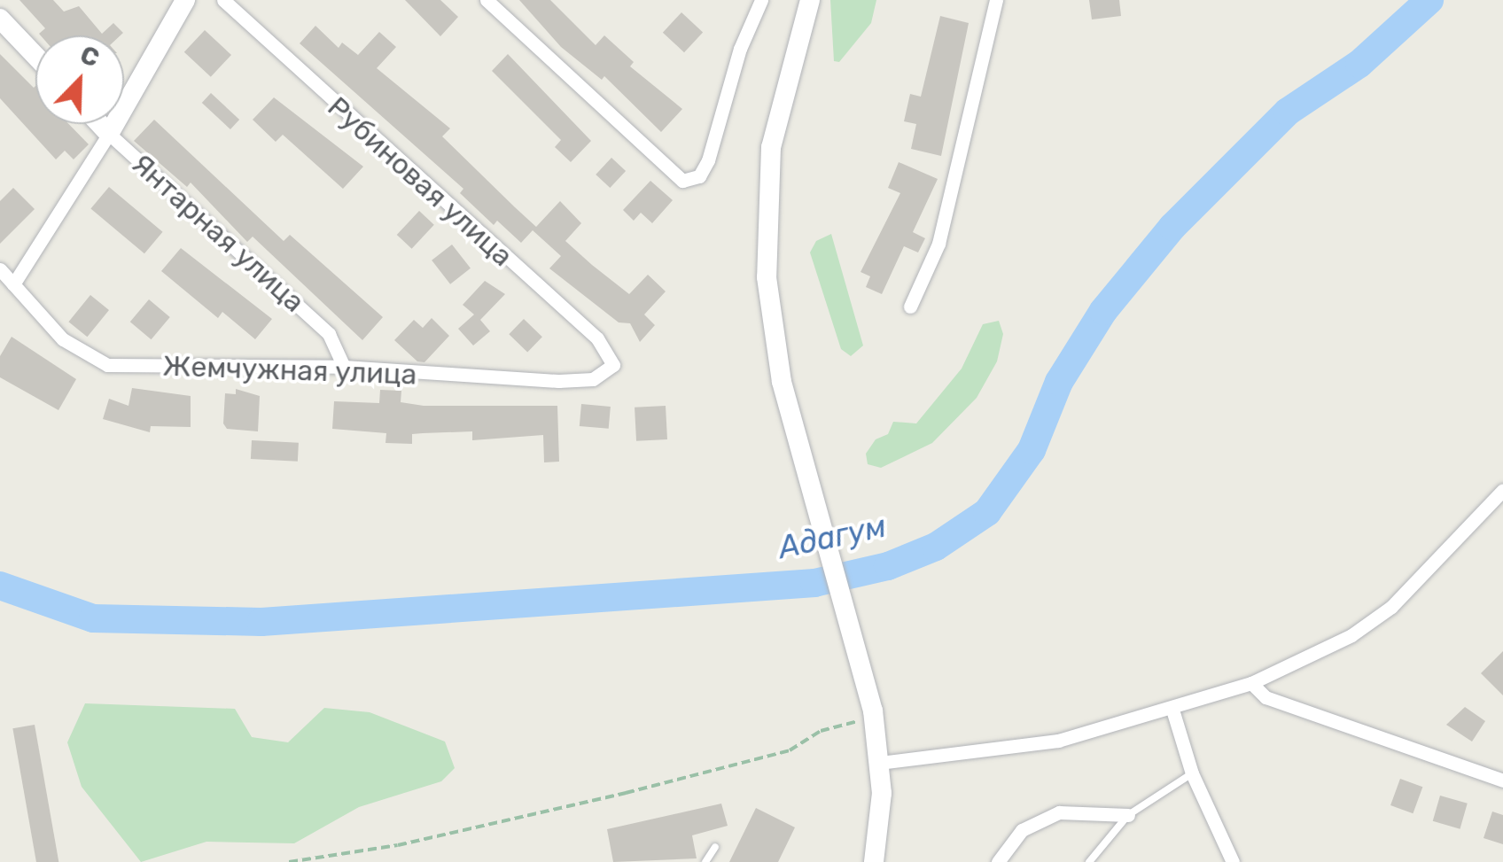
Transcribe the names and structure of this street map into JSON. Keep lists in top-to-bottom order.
{
  "streets": {
    "main road": ["Янтарная улица"],
    "street": ["Рубиновая улица", "Жемчужная улица"]
  },
  "crossings": [
    ["Рубиновая улица", "Жемчужная улица"],
    ["Янтарная улица", "Жемчужная улица"]
  ],
  "water": ["Адагум"],
  "north": "top right"
}
